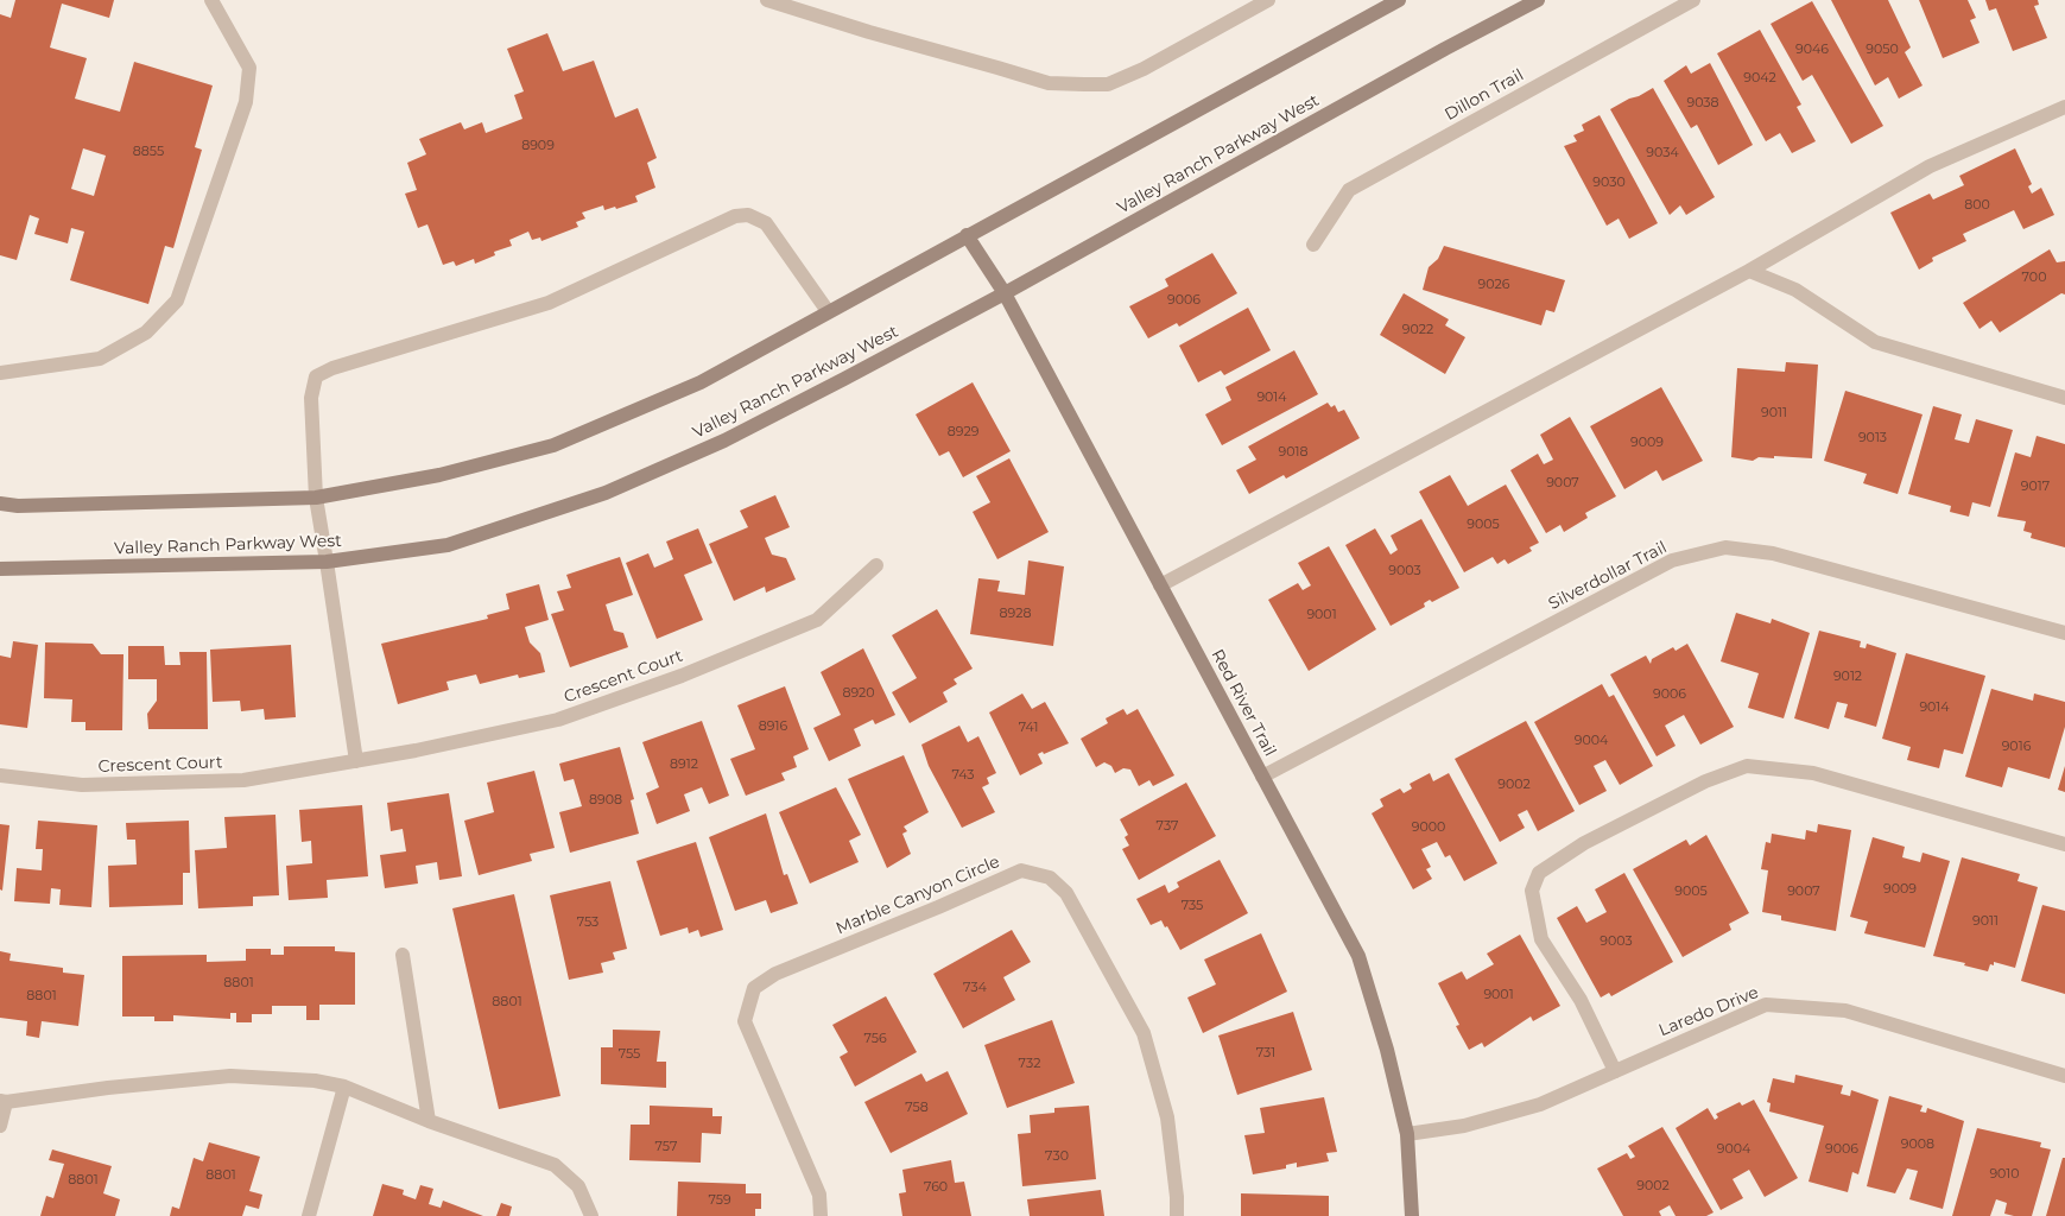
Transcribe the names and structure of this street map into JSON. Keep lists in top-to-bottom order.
{
  "streets": {
    "main road": ["Valley Ranch Parkway West", "Red River Trail"],
    "street": [
      "Dillon Trail",
      "Silverdollar Trail",
      "Crescent Court",
      "Marble Canyon Circle",
      "Laredo Drive"
    ]
  },
  "crossings": [
    ["Valley Ranch Parkway West", "Red River Trail"],
    ["Silverdollar Trail", "Red River Trail"],
    ["Red River Trail", "Laredo Drive"]
  ],
  "house_numbers": [
    "9046",
    "9050",
    "9042",
    "9038",
    "8909",
    "8855",
    "9034",
    "9030",
    "800",
    "700",
    "9026",
    "9006",
    "9022",
    "9014",
    "9011",
    "8929",
    "9013",
    "9009",
    "9018",
    "9007",
    "9017",
    "9005",
    "9003",
    "8928",
    "9001",
    "9012",
    "8920",
    "9006",
    "9014",
    "8916",
    "741",
    "9004",
    "9016",
    "8912",
    "743",
    "9002",
    "8908",
    "737",
    "9000",
    "9009",
    "9005",
    "9007",
    "735",
    "9011",
    "753",
    "9003",
    "8801",
    "734",
    "9001",
    "8801",
    "8801",
    "756",
    "731",
    "755",
    "732",
    "758",
    "9008",
    "757",
    "9004",
    "9006",
    "730",
    "9010",
    "8801",
    "8801",
    "9002",
    "760",
    "759"
  ]
}
